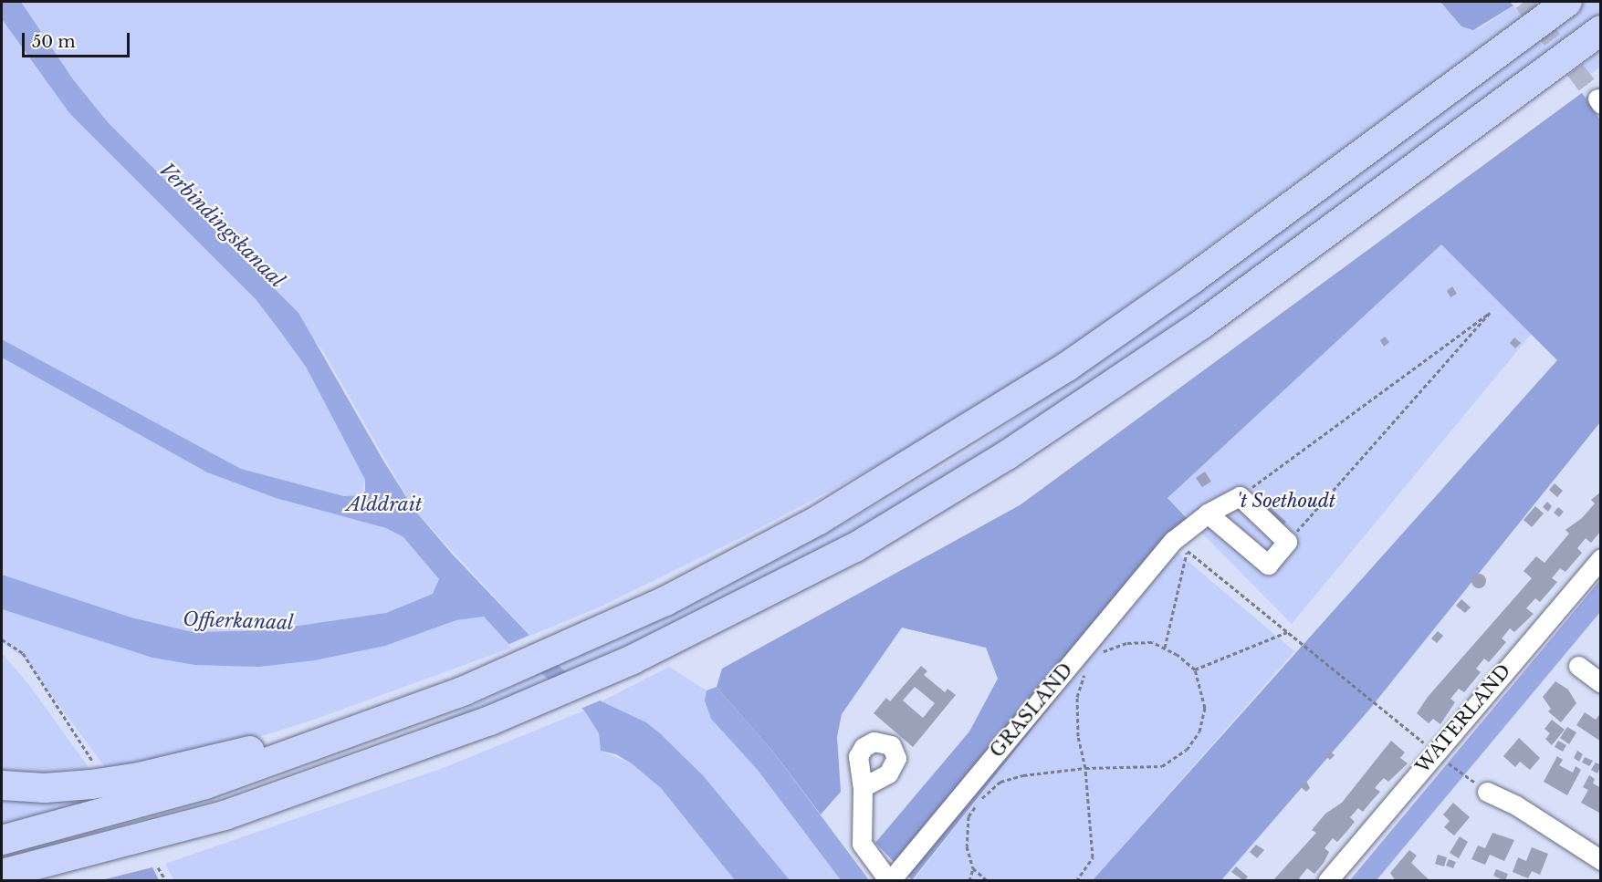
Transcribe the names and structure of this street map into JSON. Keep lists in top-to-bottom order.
{
  "streets": {
    "street": ["GRASLAND", "WATERLAND"]
  },
  "water": ["Verbindingskanaal", "Alddrait", "Offierkanaal"],
  "parks": ["'t Soethoudt"],
  "scale_bar": "50 m"
}
